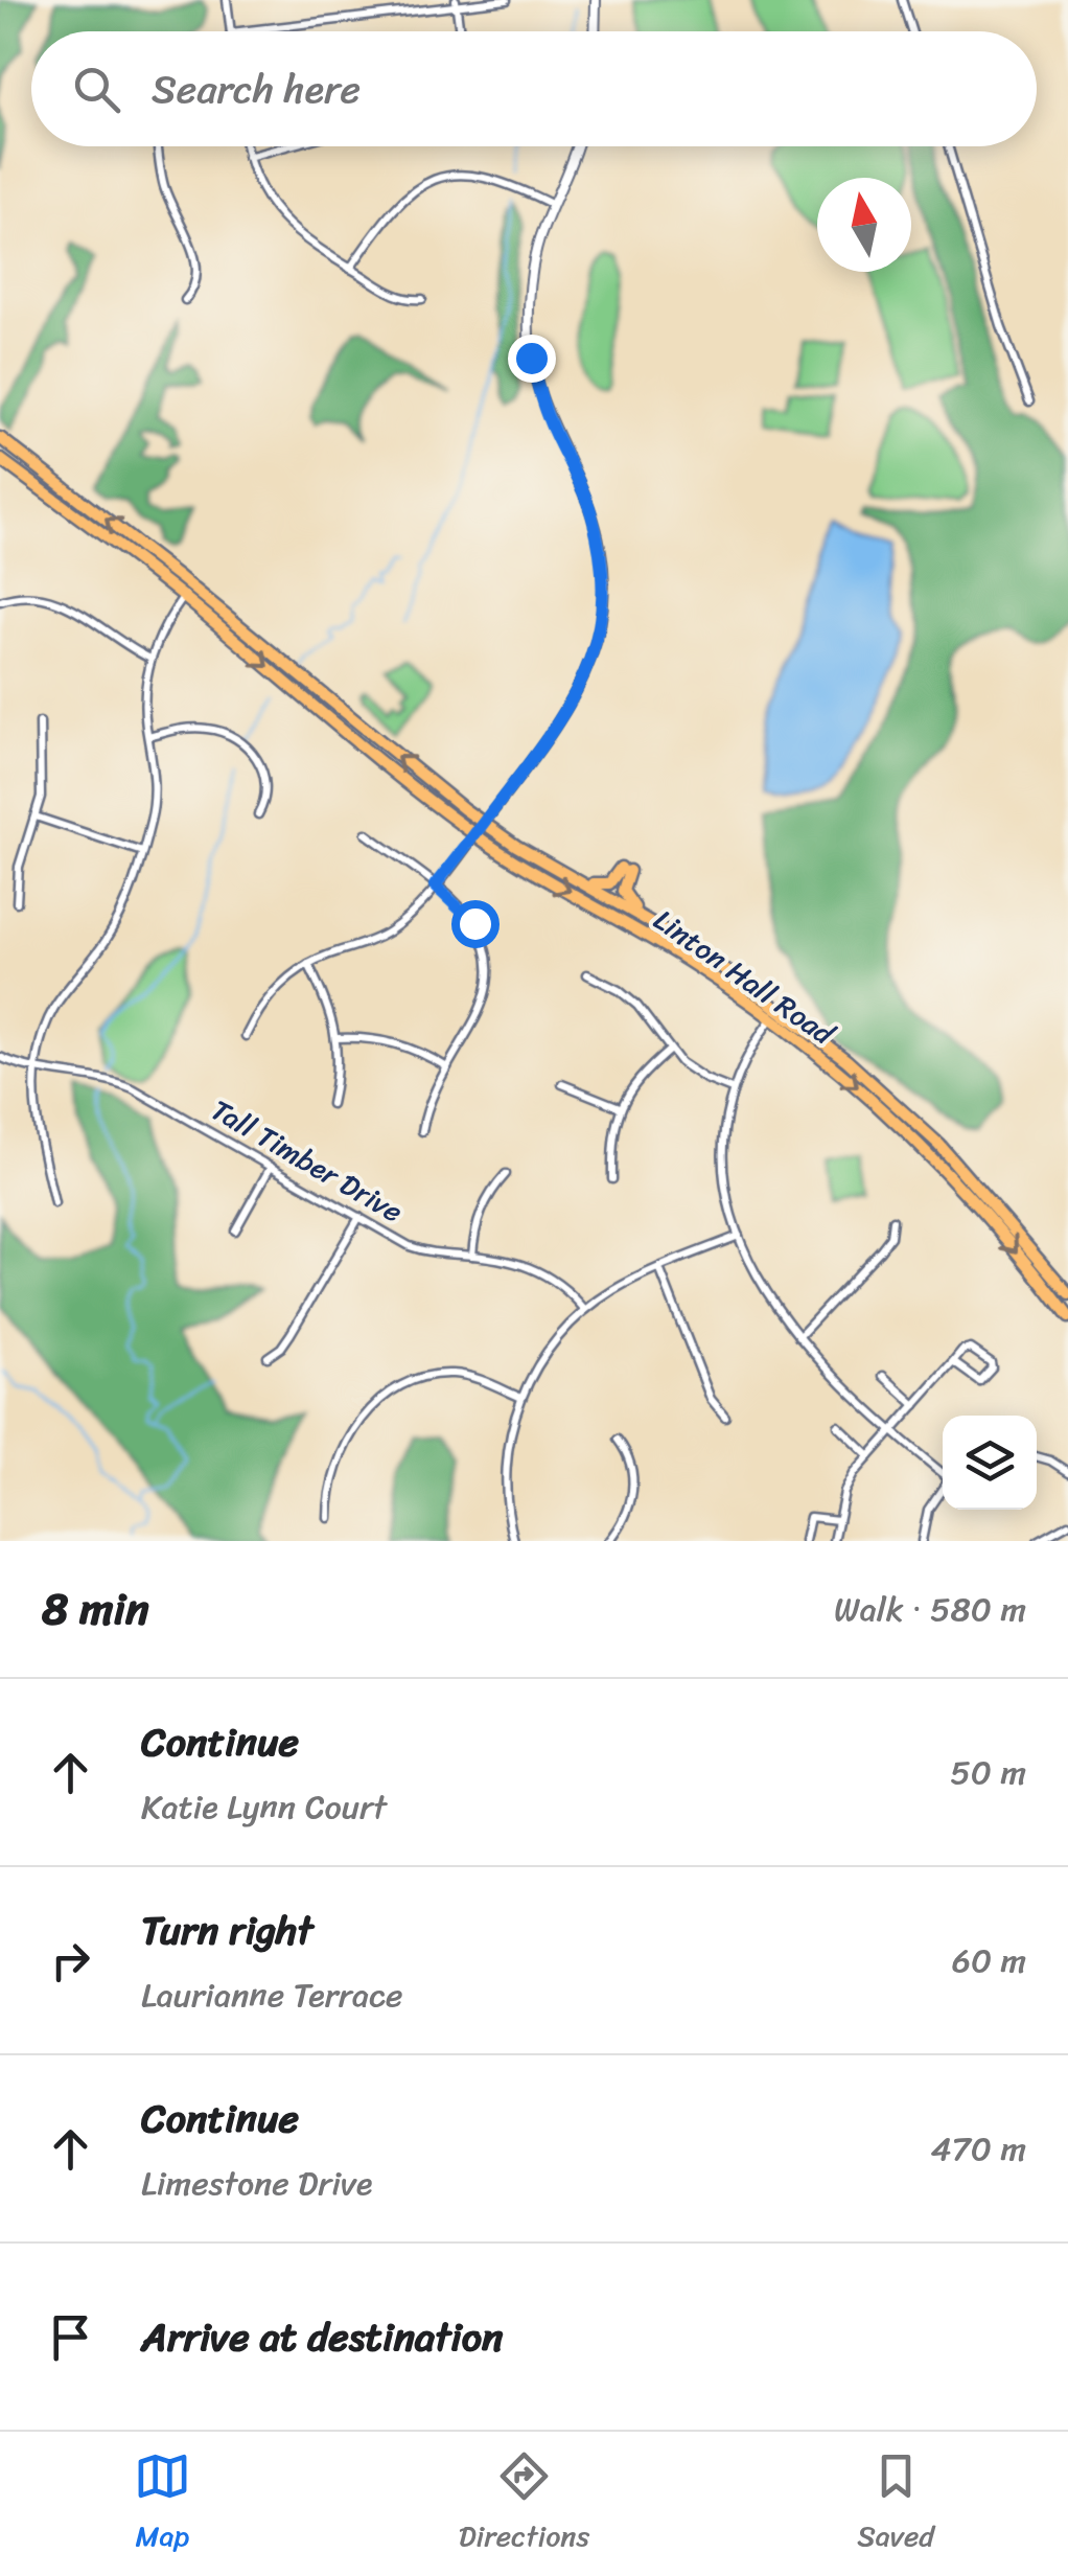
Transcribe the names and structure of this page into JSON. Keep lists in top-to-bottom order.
{
  "streets": {
    "main road": ["Linton Hall Road"],
    "street": ["Tall Timber Drive"]
  },
  "north": "top",
  "page": {
    "search": "Search here",
    "heading": ["8 min", "Walk · 580 m"],
    "list": [
      ["Continue", "Katie Lynn Court", "50 m"],
      ["Turn right", "Laurianne Terrace", "60 m"],
      ["Continue", "Limestone Drive", "470 m"],
      "Arrive at destination"
    ],
    "nav": ["Map", "Directions", "Saved"]
  }
}
